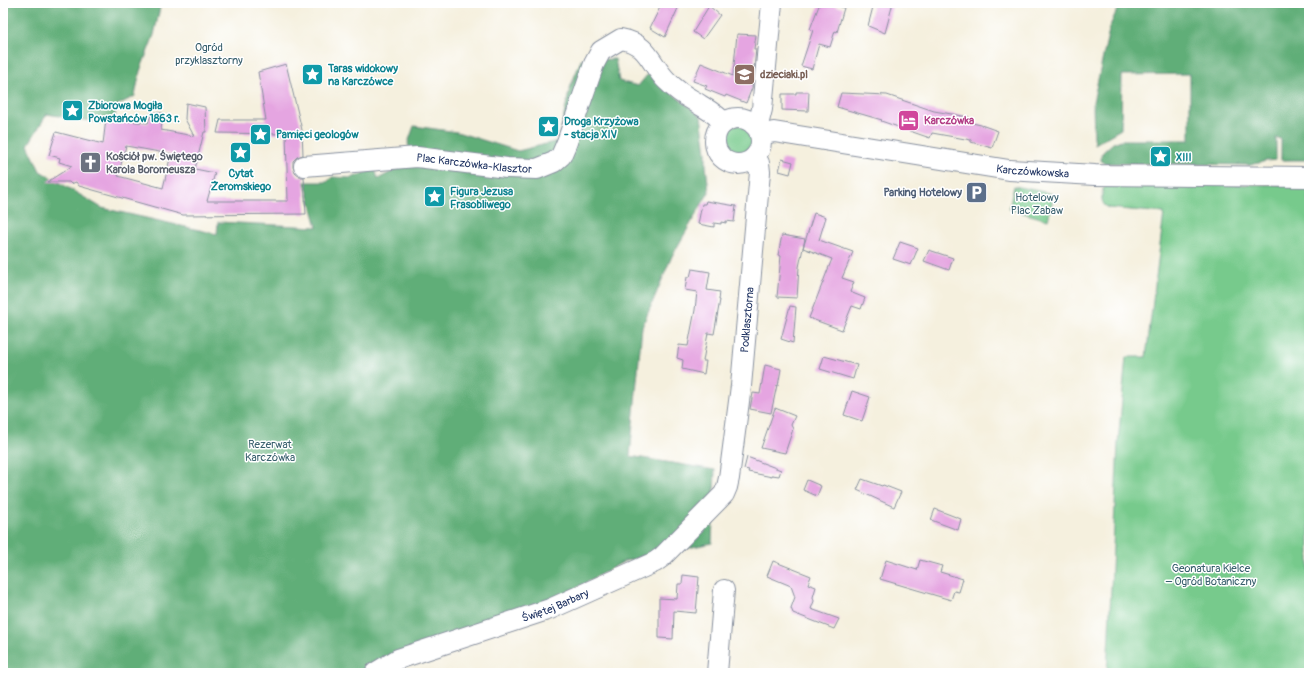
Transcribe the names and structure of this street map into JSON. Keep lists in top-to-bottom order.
{
  "streets": {
    "street": [
      "Plac Karczówka-Klasztor",
      "Karczówkowska",
      "Podklasztorna",
      "Świętej Barbary"
    ]
  },
  "crossings": [
    ["Plac Karczówka-Klasztor", "Karczówkowska"],
    ["Plac Karczówka-Klasztor", "Podklasztorna"],
    ["Karczówkowska", "Podklasztorna"],
    ["Podklasztorna", "Świętej Barbary"]
  ],
  "parks": [
    "Ogród przyklasztorny",
    "Hotelowy Plac Zabaw",
    "Rezerwat Karczówka",
    "Geonatura Kielce – Ogród Botaniczny"
  ],
  "places": {
    "place": [
      "Taras widokowy na Karczówce",
      "Zbiorowa Mogiła Powstańców 1863 r.",
      "Droga Krzyżowa - stacja XIV",
      "Pamięci geologów",
      "Cytat Żeromskiego",
      "XIII",
      "Figura Jezusa Frasobliwego"
    ],
    "school or university": ["dzieciaki.pl"],
    "hotel": ["Karczówka"],
    "church": ["Kościół pw. Świętego Karola Boromeusza"],
    "parking": ["Parking Hotelowy"]
  }
}
